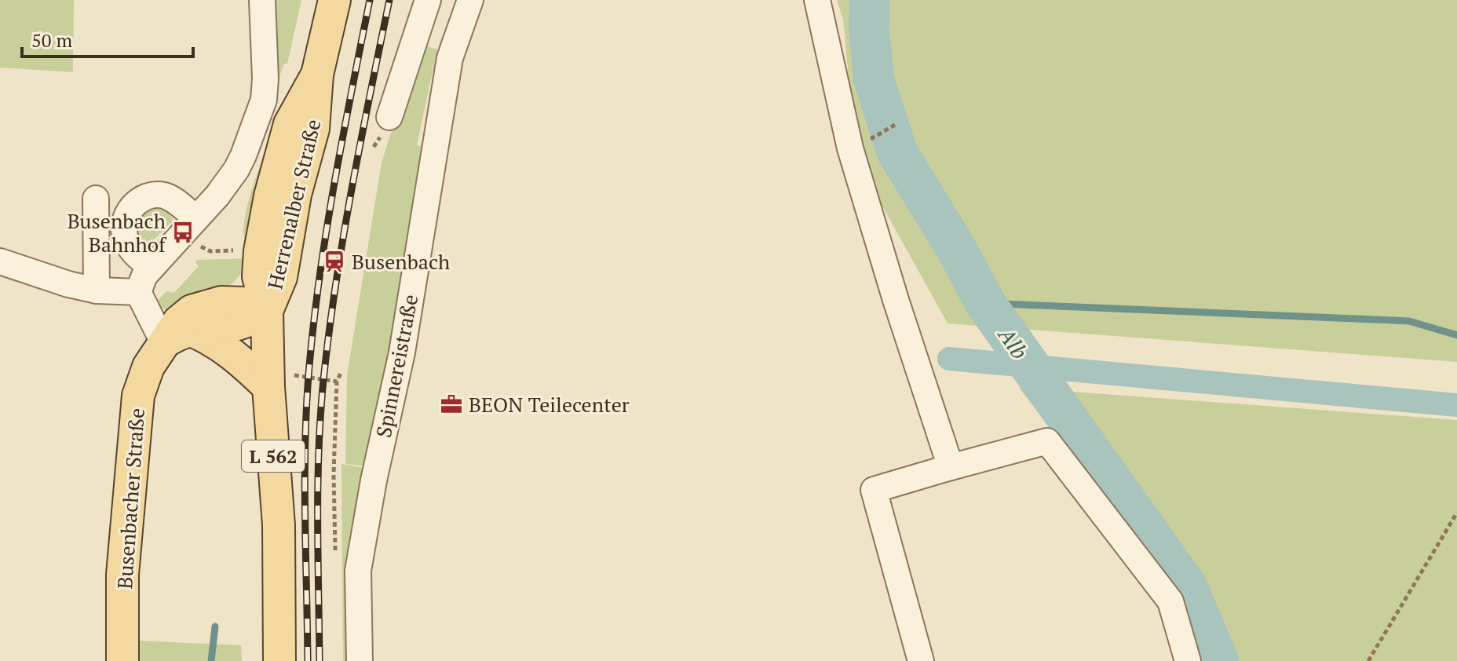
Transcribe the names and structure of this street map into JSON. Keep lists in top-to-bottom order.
{
  "streets": {
    "main road": ["Herrenalber Straße", "L 562", "Busenbacher Straße"],
    "street": ["Spinnereistraße"]
  },
  "crossings": [
    ["Herrenalber Straße", "L 562"]
  ],
  "water": ["Alb"],
  "places": {
    "bus stop": ["Busenbach Bahnhof"],
    "station": ["Busenbach"],
    "office": ["BEON Teilecenter"]
  },
  "scale_bar": "50 m"
}
